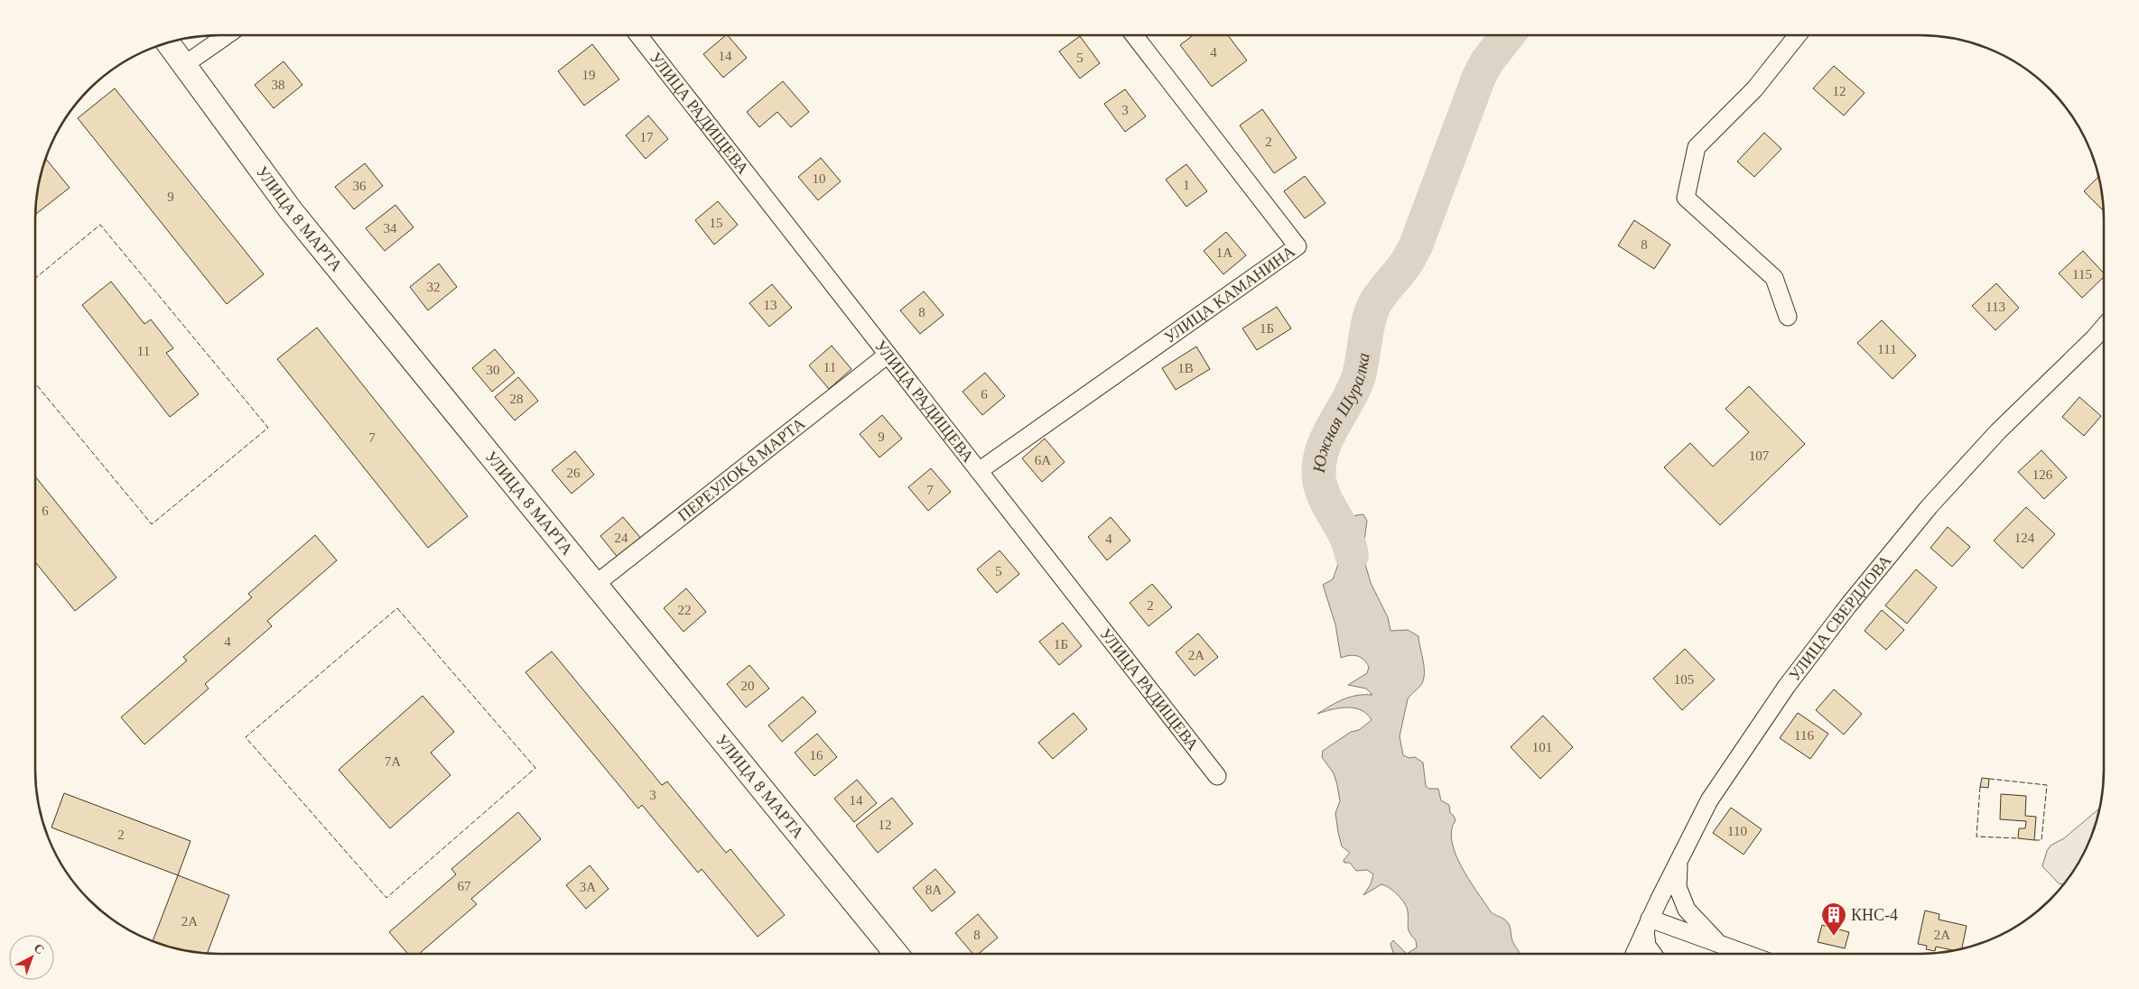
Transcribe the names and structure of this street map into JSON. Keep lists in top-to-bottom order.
{
  "streets": {
    "street": [
      "УЛИЦА РАДИЩЕВА",
      "УЛИЦА 8 МАРТА",
      "УЛИЦА КАМАНИНА",
      "ПЕРЕУЛОК 8 МАРТА",
      "УЛИЦА СВЕРДЛОВА"
    ]
  },
  "crossings": [
    ["УЛИЦА РАДИЩЕВА", "УЛИЦА КАМАНИНА"],
    ["УЛИЦА РАДИЩЕВА", "ПЕРЕУЛОК 8 МАРТА"],
    ["УЛИЦА 8 МАРТА", "ПЕРЕУЛОК 8 МАРТА"]
  ],
  "water": ["Южная Шуралка"],
  "places": {
    "building": ["КНС-4"]
  },
  "house_numbers": [
    "4",
    "14",
    "5",
    "19",
    "38",
    "12",
    "3",
    "17",
    "2",
    "10",
    "1",
    "36",
    "9",
    "15",
    "34",
    "8",
    "1А",
    "115",
    "32",
    "13",
    "113",
    "8",
    "1Б",
    "111",
    "11",
    "11",
    "1В",
    "30",
    "6",
    "28",
    "9",
    "7",
    "107",
    "6А",
    "26",
    "126",
    "7",
    "6",
    "24",
    "124",
    "4",
    "5",
    "2",
    "22",
    "4",
    "1Б",
    "2А",
    "105",
    "20",
    "116",
    "101",
    "16",
    "7А",
    "3",
    "14",
    "12",
    "110",
    "2",
    "67",
    "3А",
    "8А",
    "2А",
    "8",
    "2А"
  ],
  "north": "top right"
}
